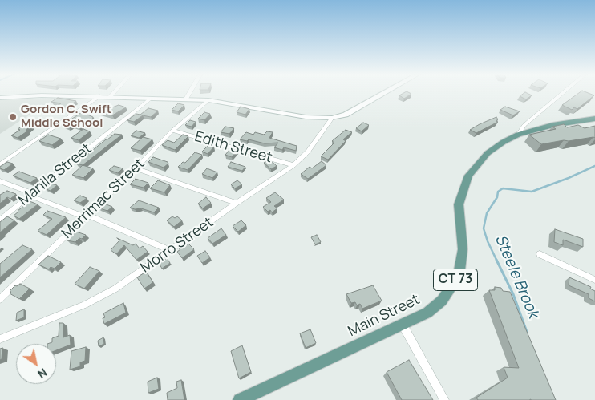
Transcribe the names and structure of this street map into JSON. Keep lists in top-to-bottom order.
{
  "streets": {
    "main road": ["CT 73", "Main Street"],
    "street": [
      "Edith Street",
      "Manila Street",
      "Merrimac Street",
      "Morro Street"
    ]
  },
  "crossings": [
    ["Edith Street", "Merrimac Street"],
    ["Edith Street", "Morro Street"]
  ],
  "water": ["Steele Brook"],
  "places": ["Gordon C. Swift Middle School"],
  "north": "bottom right"
}
